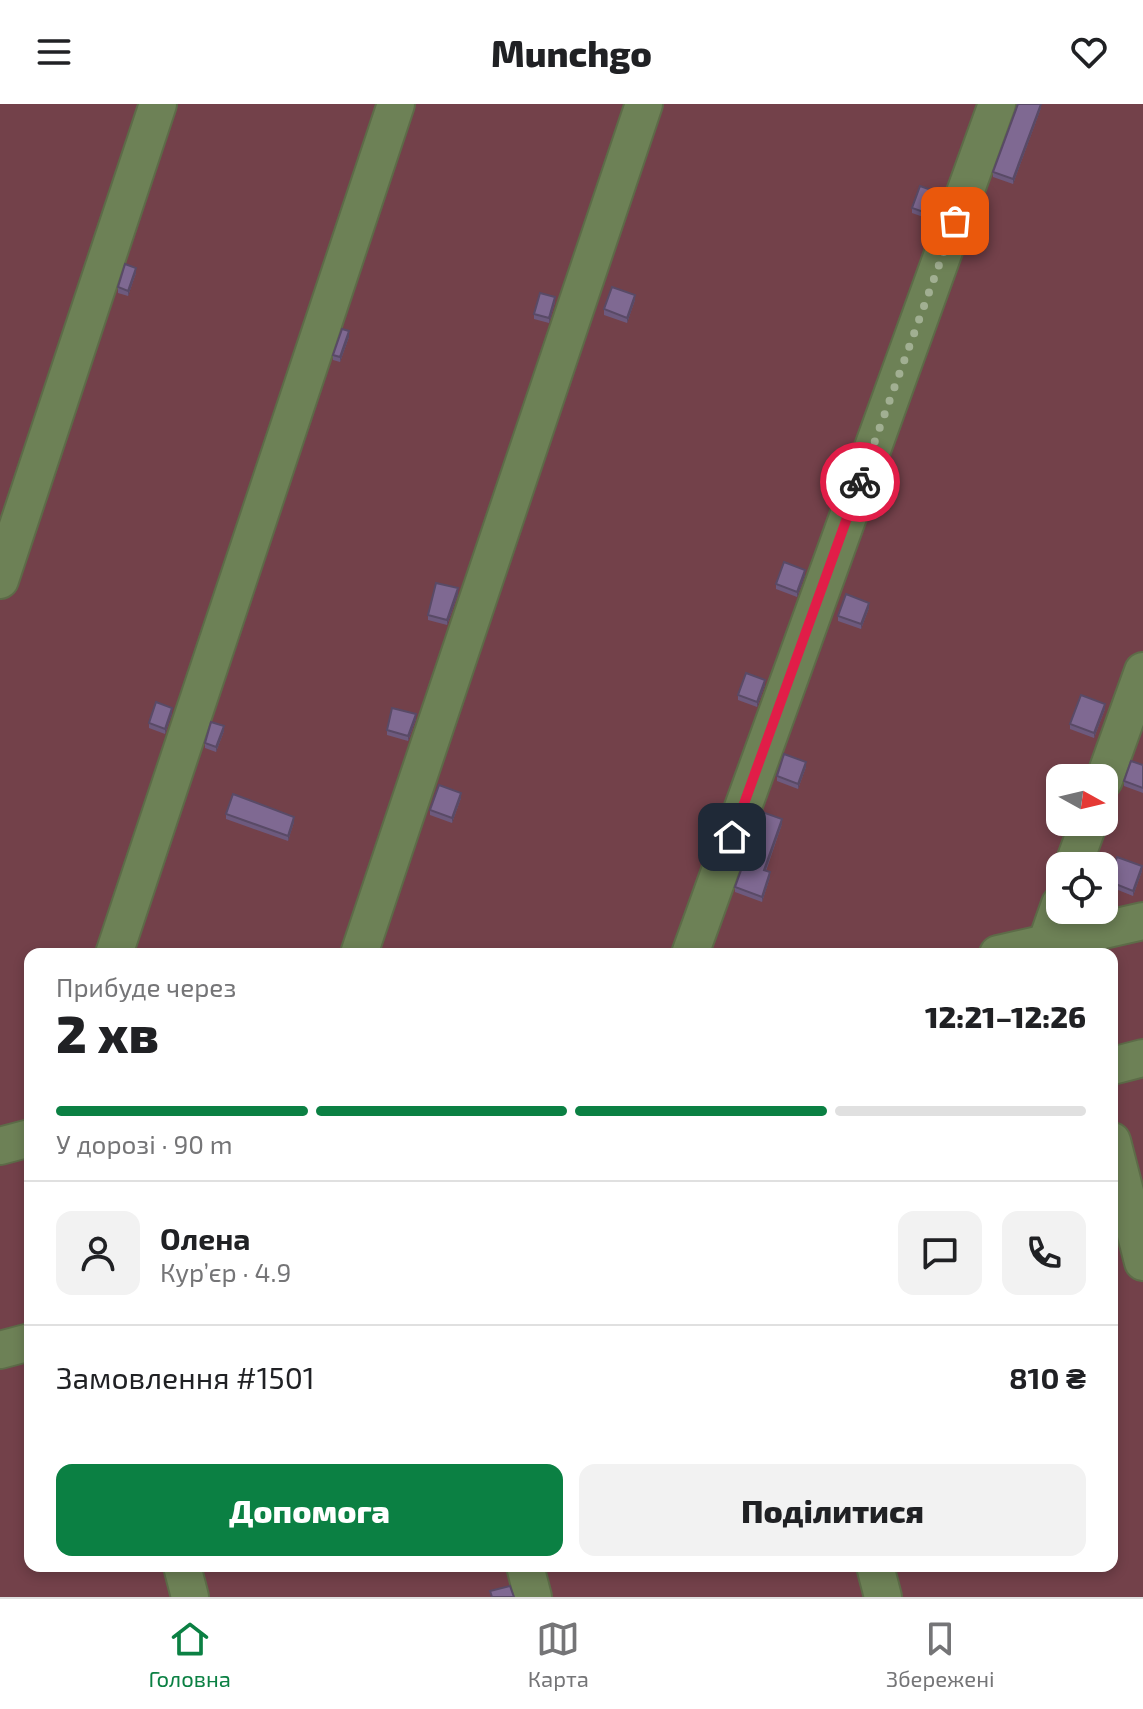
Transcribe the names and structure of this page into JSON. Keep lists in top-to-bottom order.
{
  "north": "right",
  "page": {
    "header": "Munchgo",
    "heading": ["2 хв", "Прибуде через", "12:21–12:26"],
    "panel": [
      "Олена",
      "Кур’єр · 4.9",
      "Замовлення #1501",
      "810 ₴"
    ],
    "bar": "У дорозі · 90 m",
    "buttons": ["Допомога", "Поділитися"],
    "tabs": ["Головна", "Карта", "Збережені"]
  }
}
